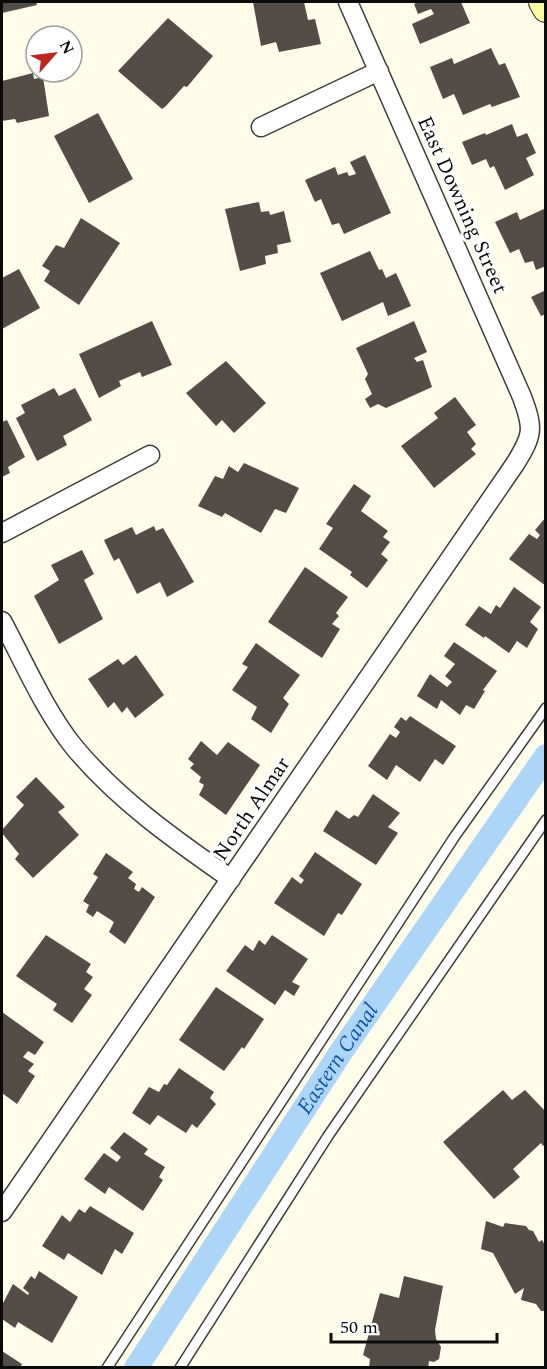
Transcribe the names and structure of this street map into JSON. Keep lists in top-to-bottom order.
{
  "streets": {
    "street": ["East Downing Street", "North Almar"]
  },
  "crossings": [
    ["East Downing Street", "North Almar"]
  ],
  "water": ["Eastern Canal"],
  "scale_bar": "50 m",
  "north": "top right"
}
